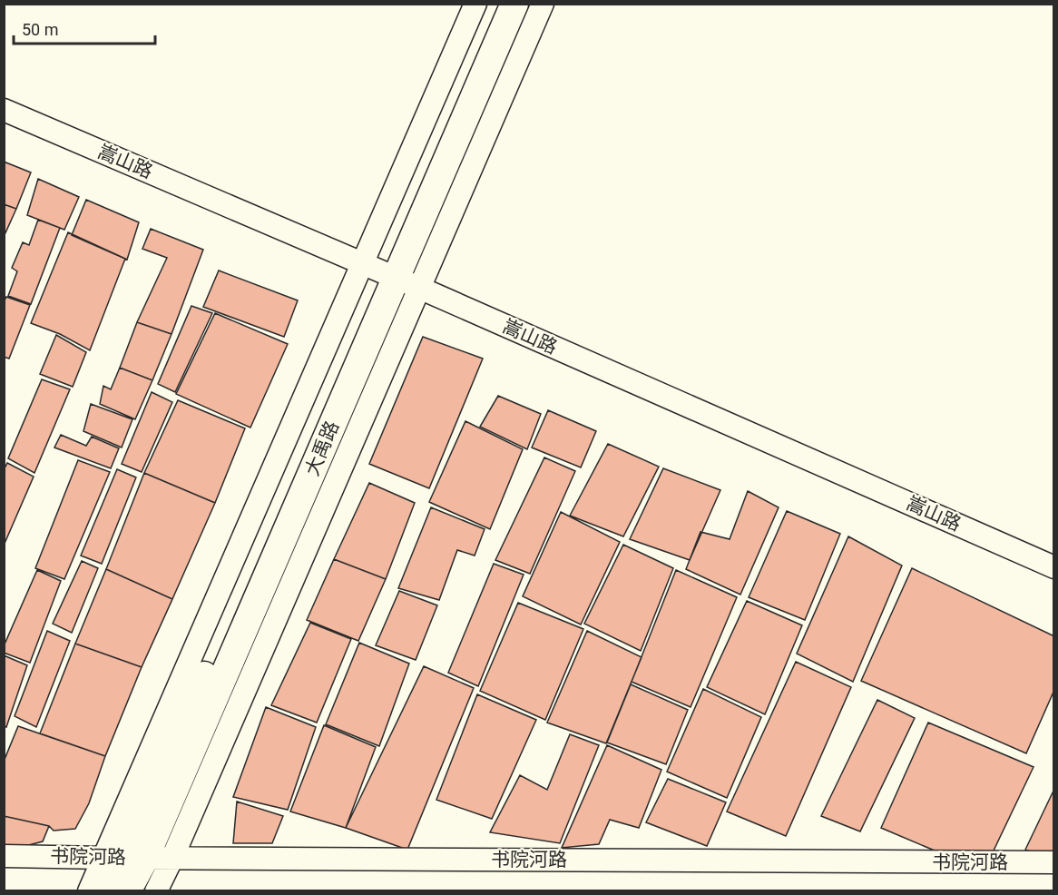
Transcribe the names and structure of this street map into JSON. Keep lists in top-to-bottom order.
{
  "streets": {
    "main road": ["大禹路"],
    "street": ["嵩山路", "书院河路"]
  },
  "crossings": [
    ["嵩山路", "大禹路"],
    ["大禹路", "书院河路"]
  ],
  "scale_bar": "50 m"
}
